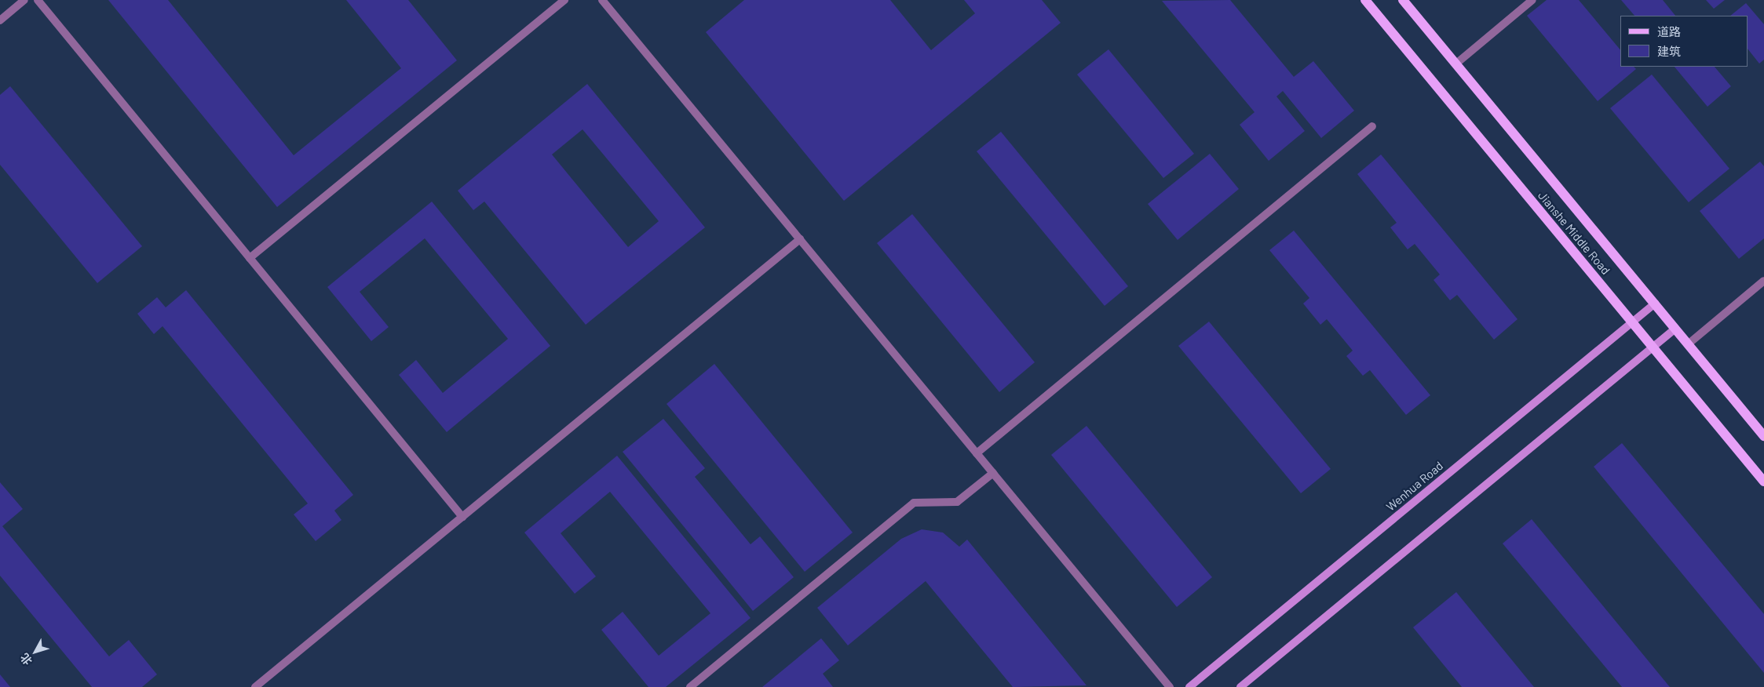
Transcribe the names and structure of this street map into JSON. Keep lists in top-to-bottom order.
{
  "streets": {
    "main road": ["Jianshe Middle Road", "Wenhua Road"]
  },
  "crossings": [
    ["Jianshe Middle Road", "Wenhua Road"]
  ],
  "legend": ["道路", "建筑"],
  "north": "bottom left"
}
